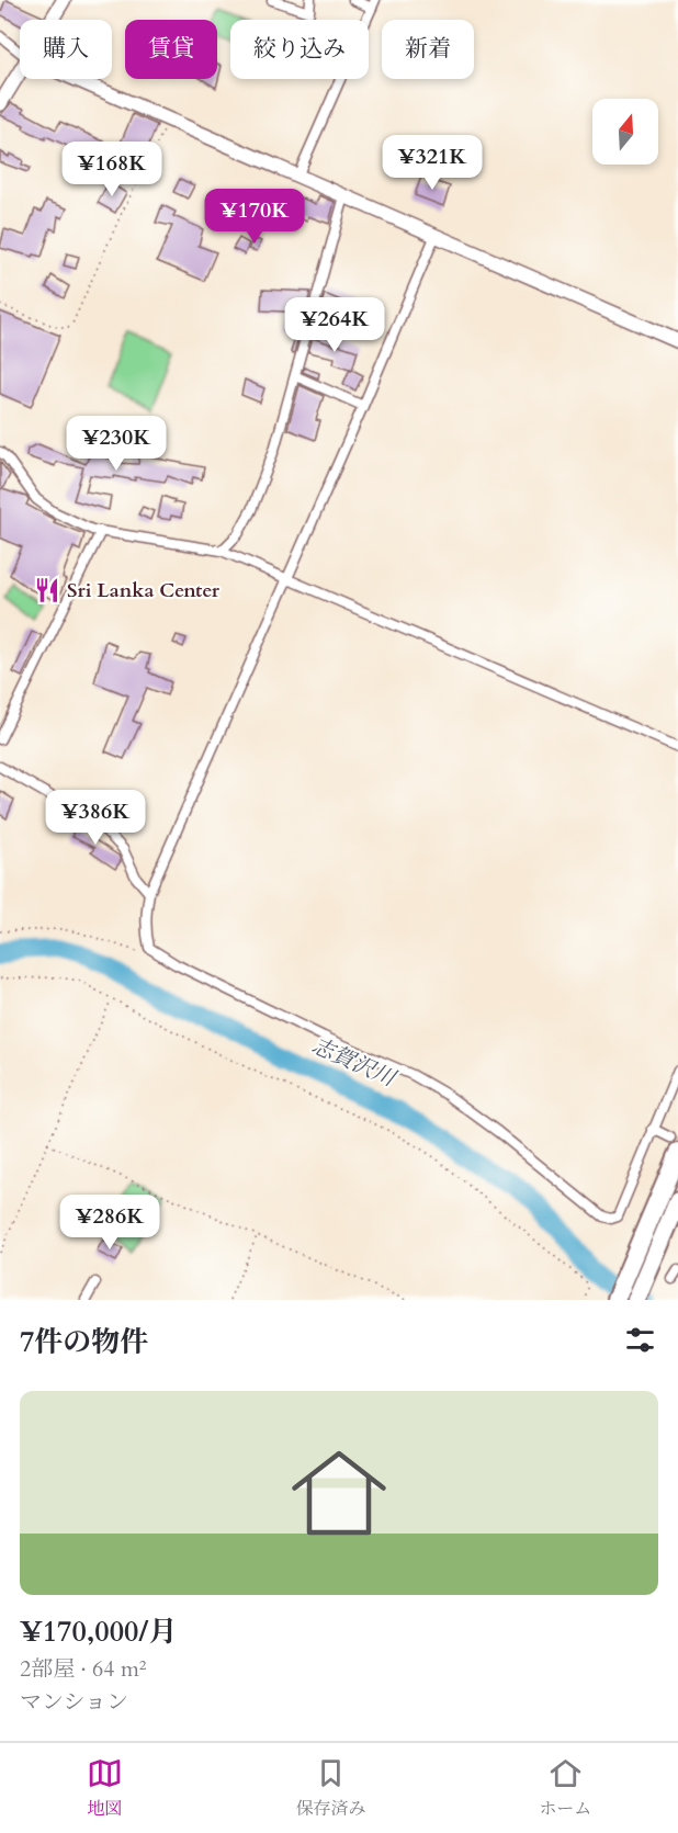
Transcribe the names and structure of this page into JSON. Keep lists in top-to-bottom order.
{
  "water": ["志賀沢川"],
  "places": {
    "restaurant": ["Sri Lanka Center"]
  },
  "north": "top",
  "page": {
    "chip": [
      "購入",
      "賃貸",
      "絞り込み",
      "新着"
    ],
    "price": [
      "¥321K",
      "¥168K",
      "¥170K",
      "¥264K",
      "¥230K",
      "¥386K",
      "¥286K"
    ],
    "heading": "7件の物件",
    "list": [
      {
        "name": "¥170,000/月",
        "note": "2部屋 · 64 m² · マンション"
      }
    ],
    "tabs": ["地図", "保存済み", "ホーム"]
  }
}
